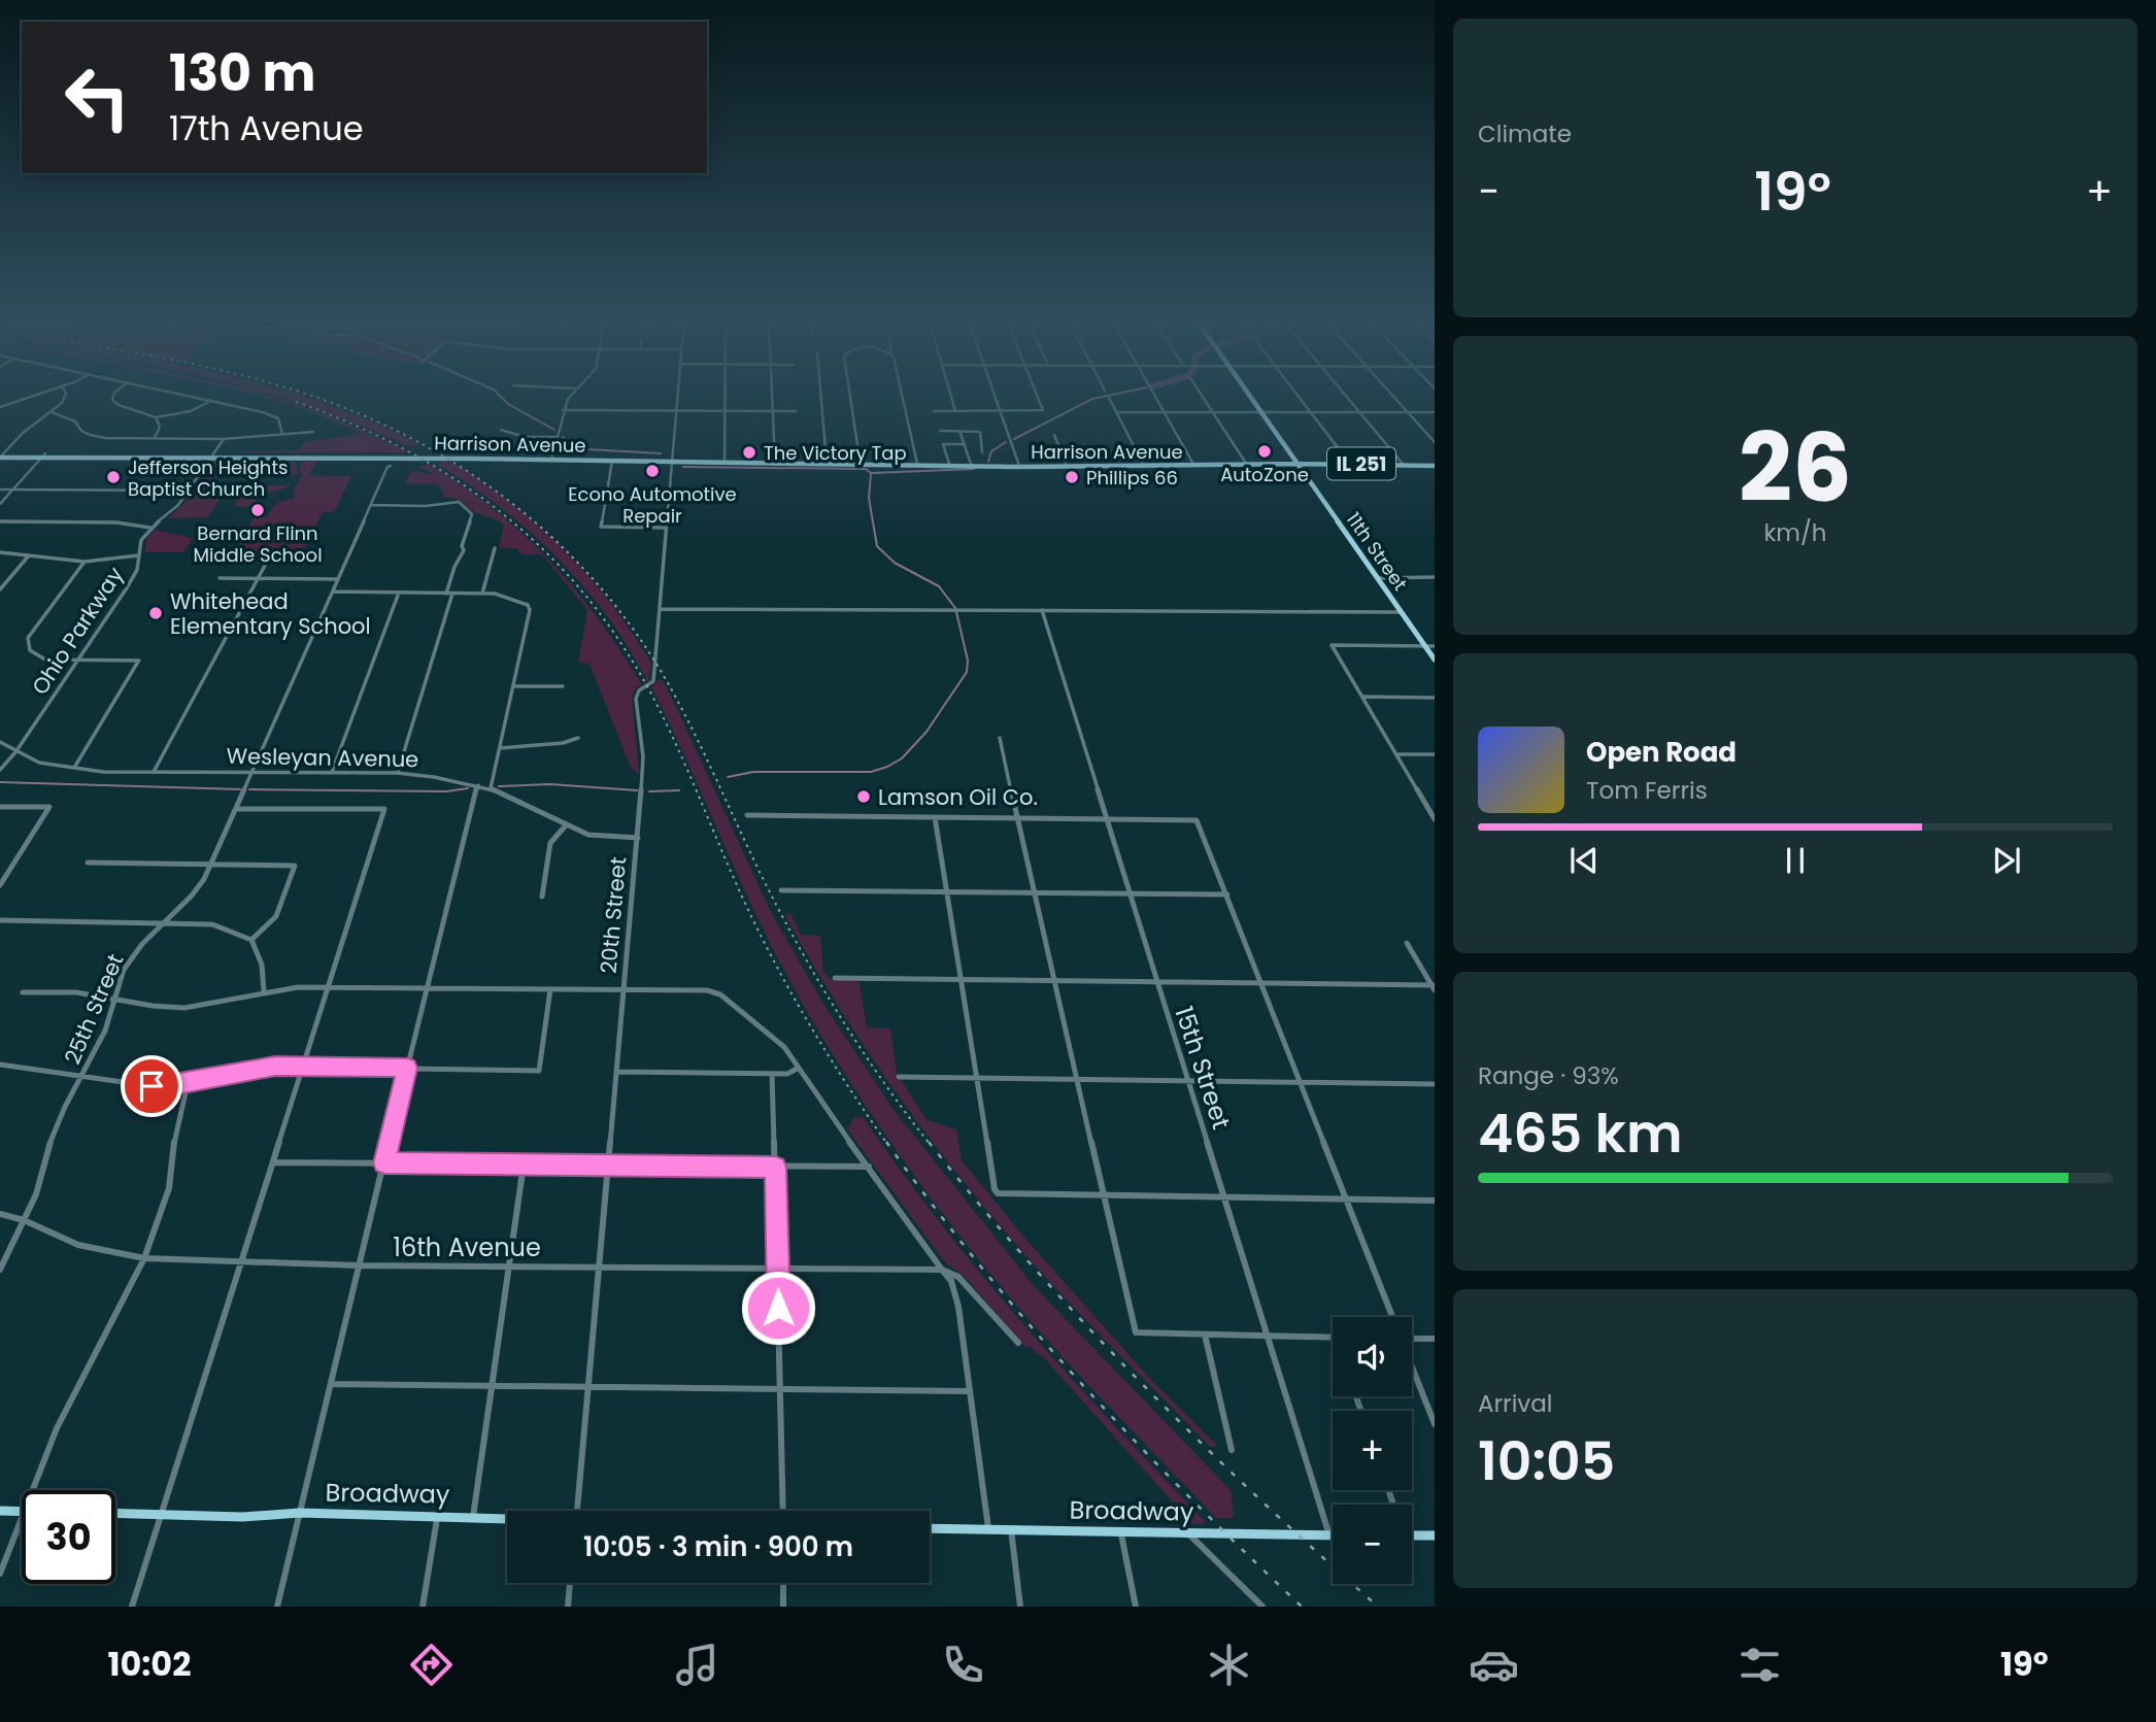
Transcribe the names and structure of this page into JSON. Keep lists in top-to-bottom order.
{
  "streets": {
    "main road": [
      "Harrison Avenue",
      "IL 251",
      "11th Street",
      "Broadway"
    ],
    "street": [
      "Ohio Parkway",
      "Wesleyan Avenue",
      "20th Street",
      "25th Street",
      "15th Street",
      "16th Avenue"
    ]
  },
  "crossings": [
    ["Harrison Avenue", "11th Street"],
    ["Harrison Avenue", "Ohio Parkway"],
    ["Harrison Avenue", "20th Street"],
    ["Ohio Parkway", "Wesleyan Avenue"],
    ["Wesleyan Avenue", "20th Street"],
    ["Wesleyan Avenue", "25th Street"],
    ["20th Street", "16th Avenue"],
    ["25th Street", "16th Avenue"],
    ["15th Street", "Broadway"]
  ],
  "places": [
    "AutoZone",
    "The Victory Tap",
    "Econo Automotive Repair",
    "Jefferson Heights Baptist Church",
    "Phillips 66",
    "Bernard Flinn Middle School",
    "Whitehead Elementary School",
    "Lamson Oil Co."
  ],
  "page": {
    "tile": [
      "Climate",
      ["26", "km/h"],
      ["Range · 93%", "465 km"],
      ["Arrival", "10:05"]
    ],
    "turn": ["130 m", "17th Avenue"],
    "heat": ["−", "19°", "+"],
    "song": ["Open Road", "Tom Ferris"],
    "map_buttons": ["+", "−"],
    "limit": "30",
    "trip": "10:05 · 3 min · 900 m",
    "tabs": ["10:02", "19°"]
  }
}
